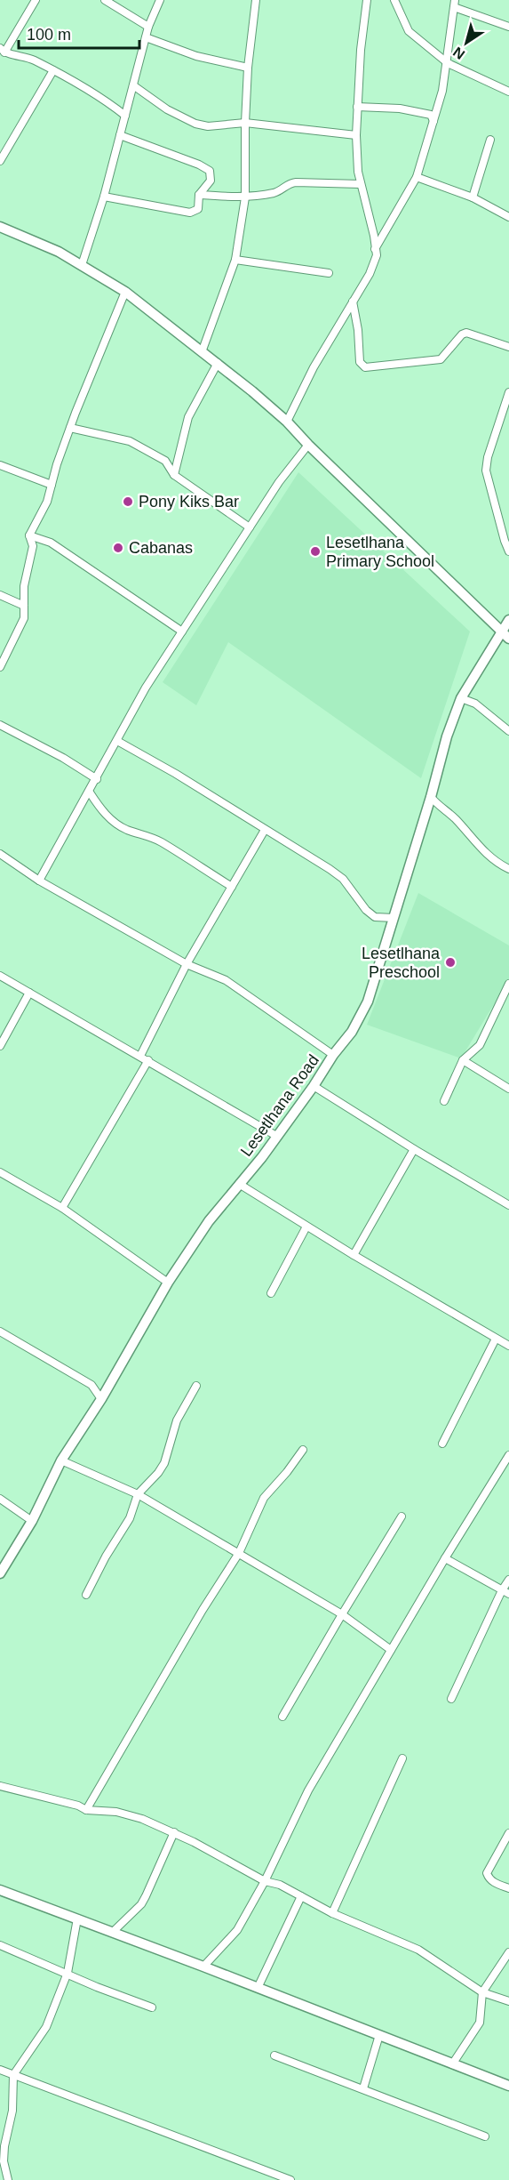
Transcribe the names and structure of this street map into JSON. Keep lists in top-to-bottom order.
{
  "streets": {
    "street": ["Lesetlhana Road"]
  },
  "places": [
    "Pony Kiks Bar",
    "Cabanas",
    "Lesetlhana Primary School",
    "Lesetlhana Preschool"
  ],
  "scale_bar": "100 m",
  "north": "bottom left"
}
